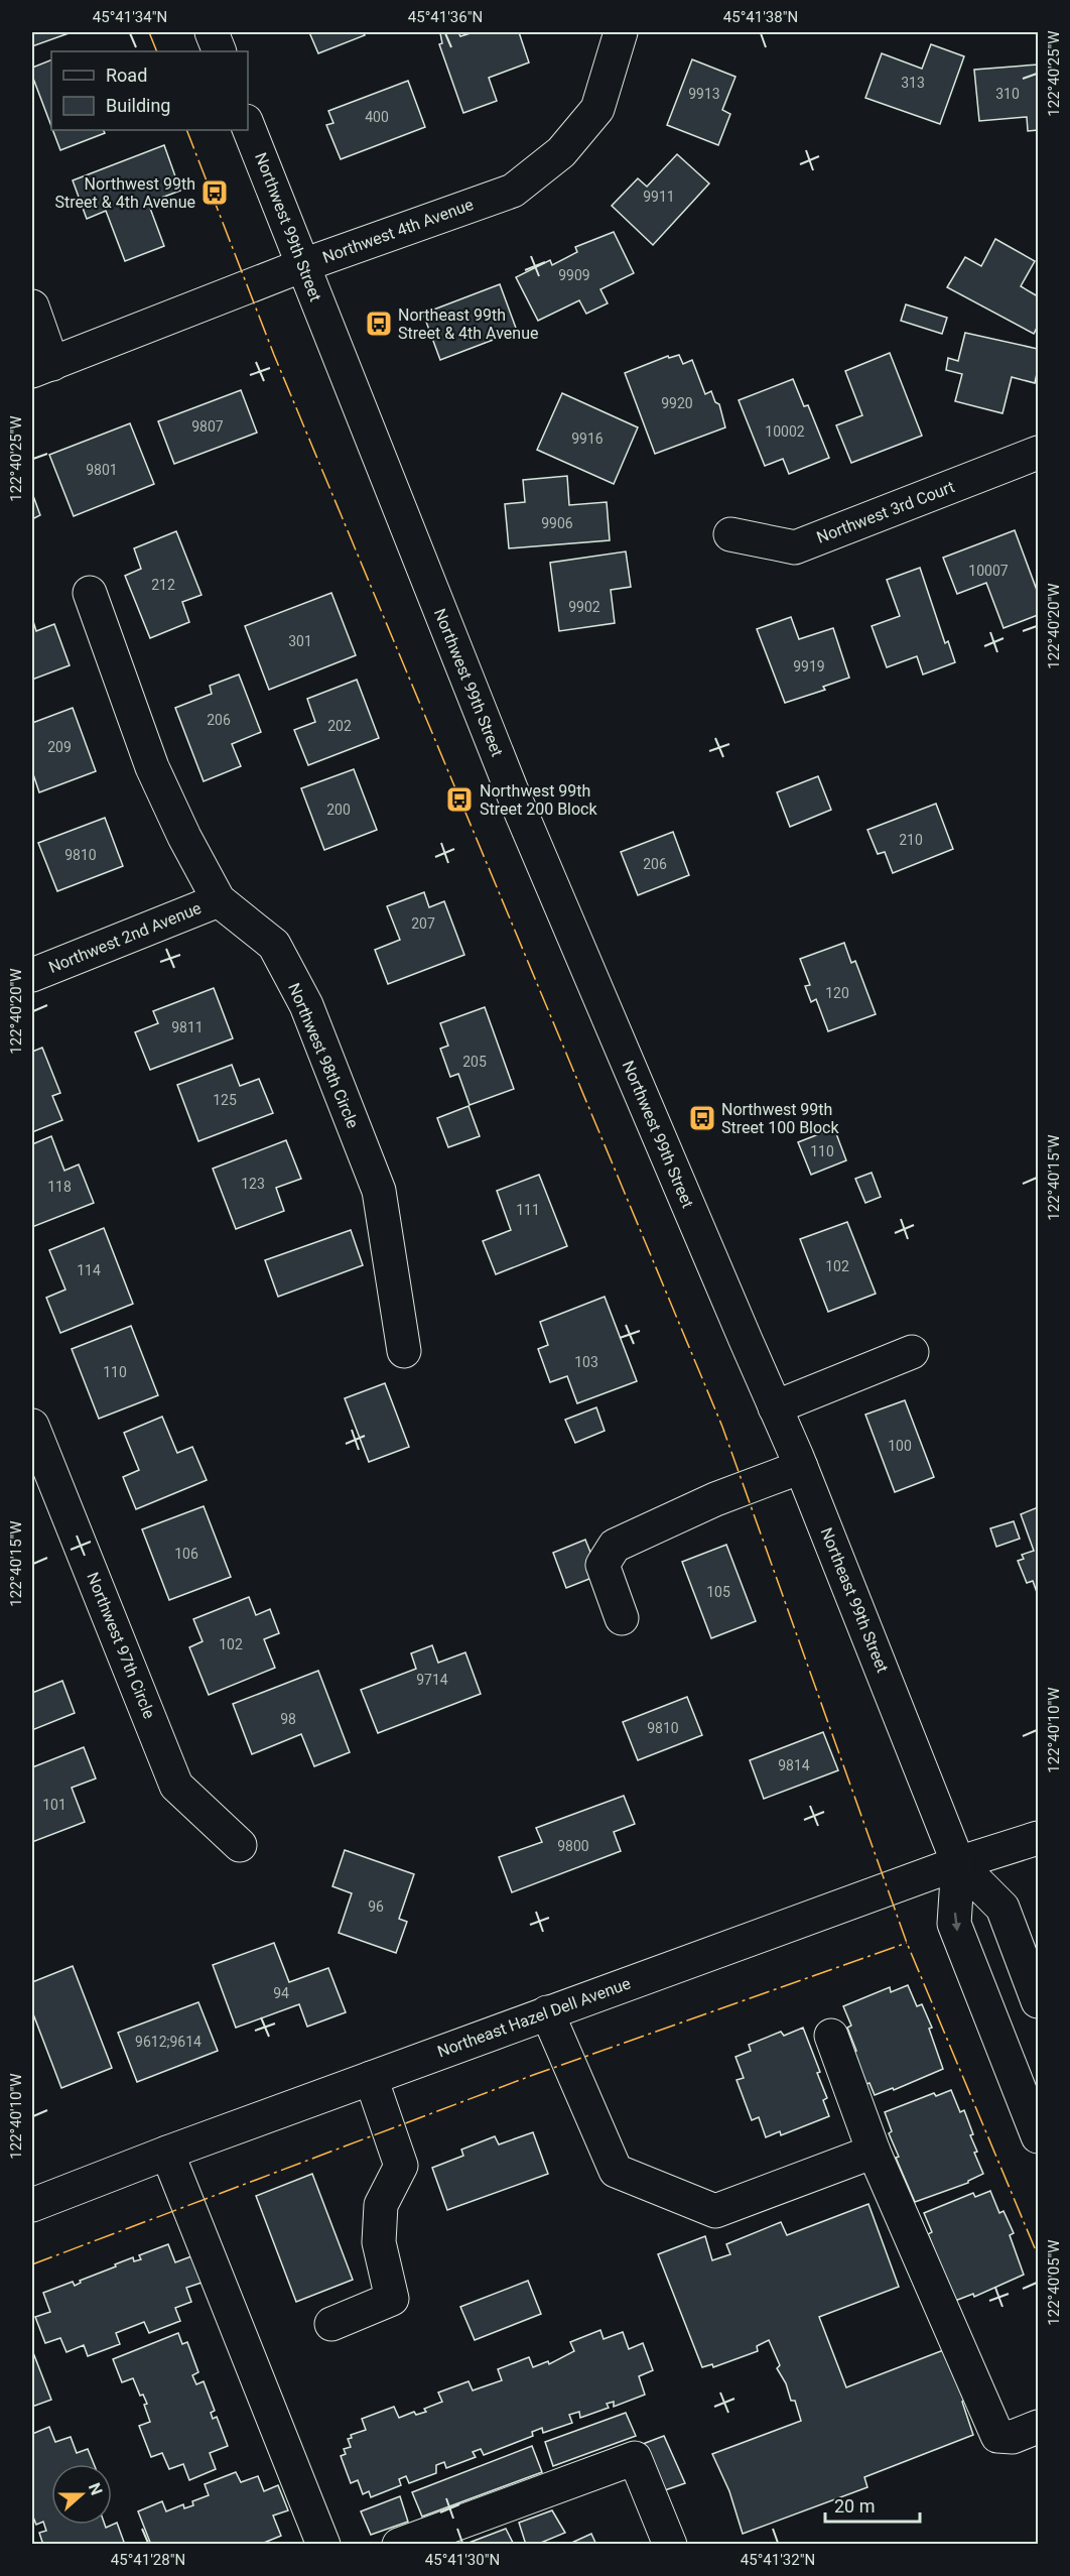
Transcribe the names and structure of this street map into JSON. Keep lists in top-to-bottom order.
{
  "streets": {
    "main road": [
      "Northwest 99th Street",
      "Northwest 4th Avenue",
      "Northwest 3rd Court",
      "Northwest 2nd Avenue",
      "Northwest 98th Circle",
      "Northeast 99th Street",
      "Northwest 97th Circle",
      "Northeast Hazel Dell Avenue"
    ]
  },
  "crossings": [
    ["Northwest 99th Street", "Northwest 4th Avenue"],
    ["Northwest 99th Street", "Northeast 99th Street"],
    ["Northwest 2nd Avenue", "Northwest 98th Circle"],
    ["Northeast 99th Street", "Northeast Hazel Dell Avenue"]
  ],
  "places": {
    "bus stop": [
      "Northwest 99th Street & 4th Avenue",
      "Northeast 99th Street & 4th Avenue",
      "Northwest 99th Street 200 Block",
      "Northwest 99th Street 100 Block"
    ]
  },
  "house_numbers": [
    "313",
    "9913",
    "310",
    "400",
    "9911",
    "9909",
    "9920",
    "9807",
    "10002",
    "9916",
    "9801",
    "9906",
    "10007",
    "212",
    "9902",
    "301",
    "9919",
    "206",
    "202",
    "209",
    "200",
    "210",
    "9810",
    "206",
    "207",
    "120",
    "9811",
    "205",
    "125",
    "110",
    "123",
    "118",
    "111",
    "102",
    "114",
    "103",
    "110",
    "100",
    "106",
    "105",
    "102",
    "9714",
    "98",
    "9810",
    "9814",
    "101",
    "9800",
    "96",
    "94",
    "9612;9614"
  ],
  "legend": ["Road", "Building"],
  "scale_bar": "20 m",
  "north": "right",
  "coordinates": [
    "45°41'34\"N",
    "45°41'36\"N",
    "45°41'38\"N",
    "122°40'25\"W",
    "122°40'20\"W",
    "122°40'15\"W",
    "122°40'10\"W",
    "122°40'05\"W",
    "45°41'28\"N",
    "45°41'30\"N",
    "45°41'32\"N"
  ]
}
